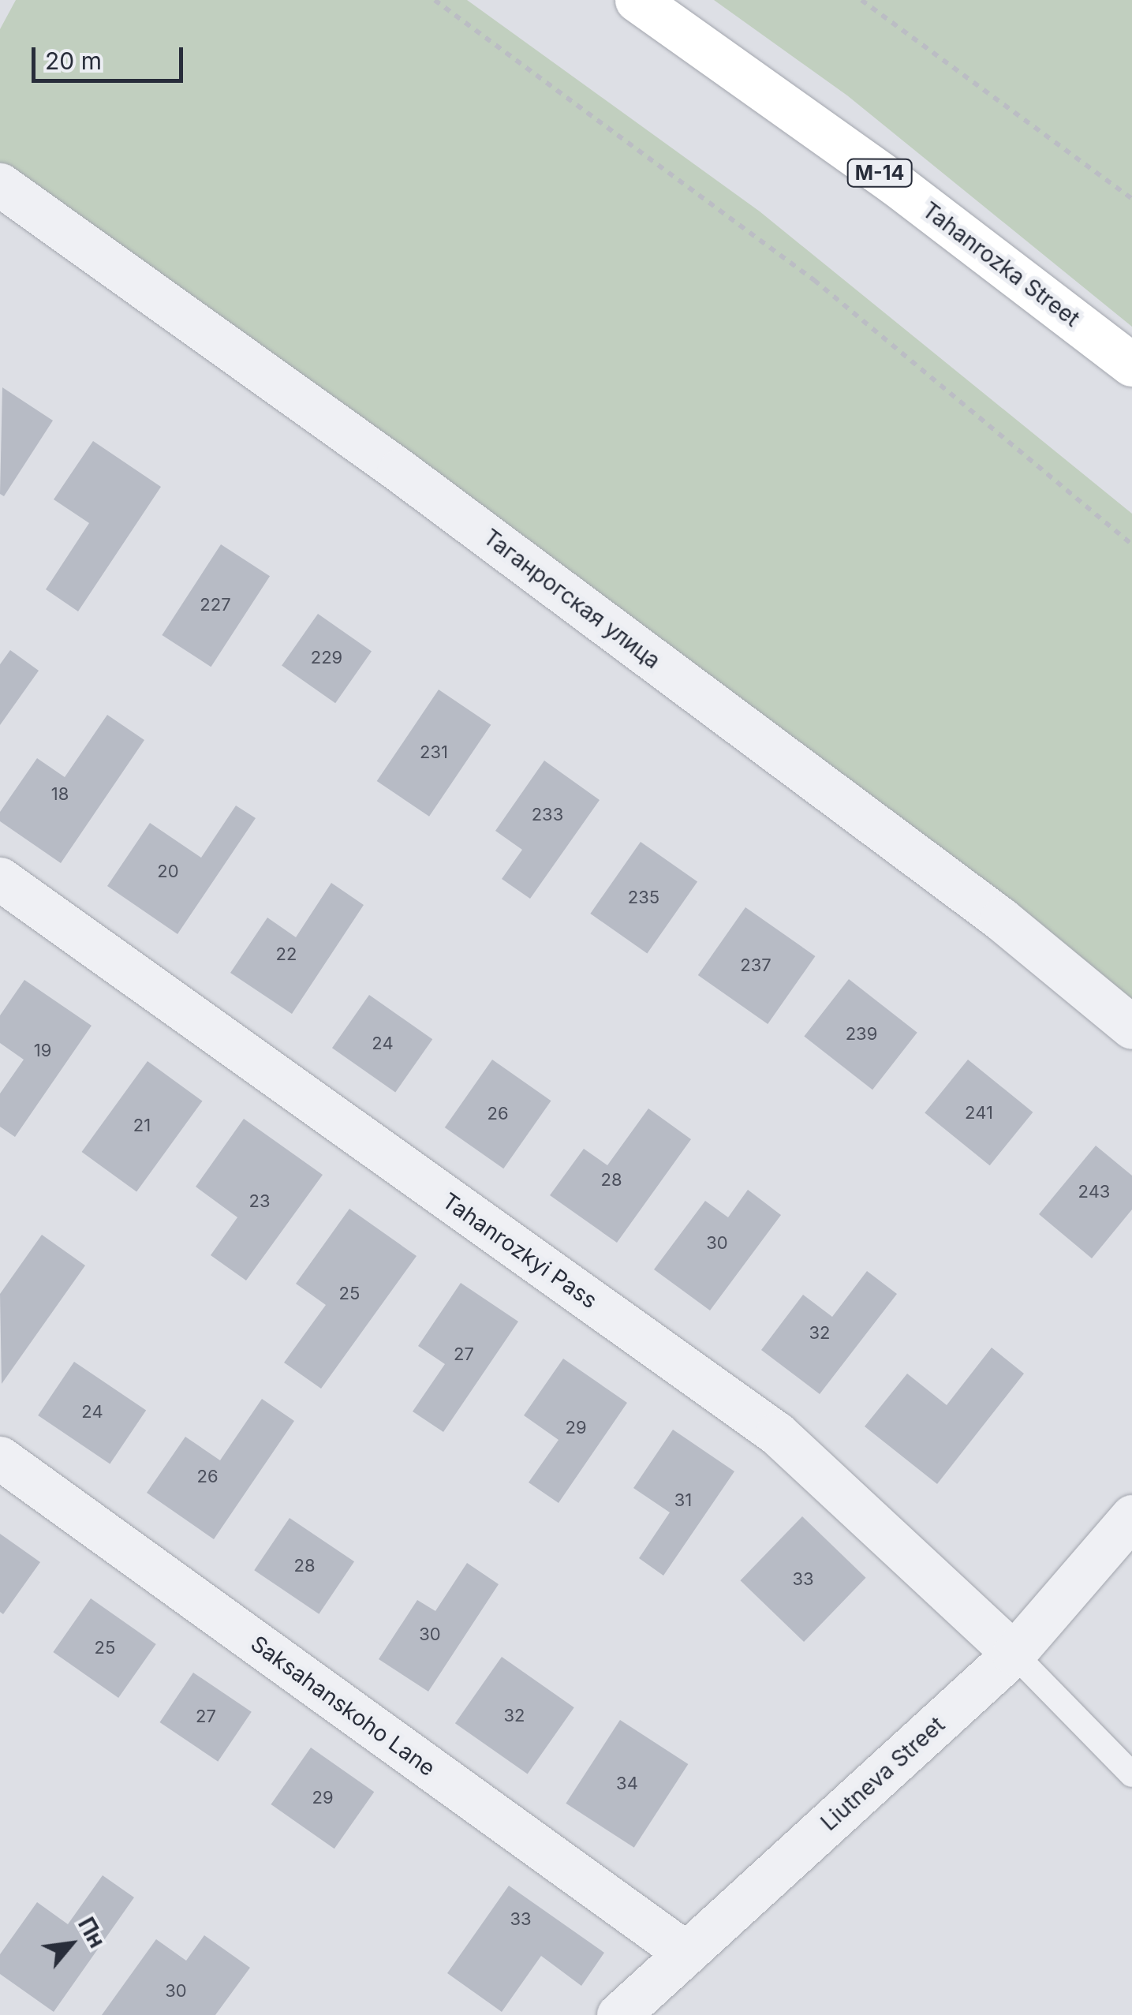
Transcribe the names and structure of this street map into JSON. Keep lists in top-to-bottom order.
{
  "streets": {
    "highway": ["М-14", "Tahanrozka Street"],
    "street": [
      "Таганрогская улица",
      "Tahanrozkyi Pass",
      "Saksahanskoho Lane",
      "Liutneva Street"
    ]
  },
  "crossings": [
    ["Tahanrozkyi Pass", "Liutneva Street"],
    ["Saksahanskoho Lane", "Liutneva Street"]
  ],
  "house_numbers": [
    "227",
    "229",
    "231",
    "18",
    "233",
    "20",
    "235",
    "22",
    "237",
    "239",
    "24",
    "19",
    "241",
    "26",
    "21",
    "28",
    "243",
    "23",
    "30",
    "25",
    "32",
    "27",
    "24",
    "29",
    "26",
    "31",
    "28",
    "33",
    "30",
    "25",
    "32",
    "27",
    "34",
    "29",
    "33",
    "30"
  ],
  "scale_bar": "20 m",
  "north": "top right"
}
